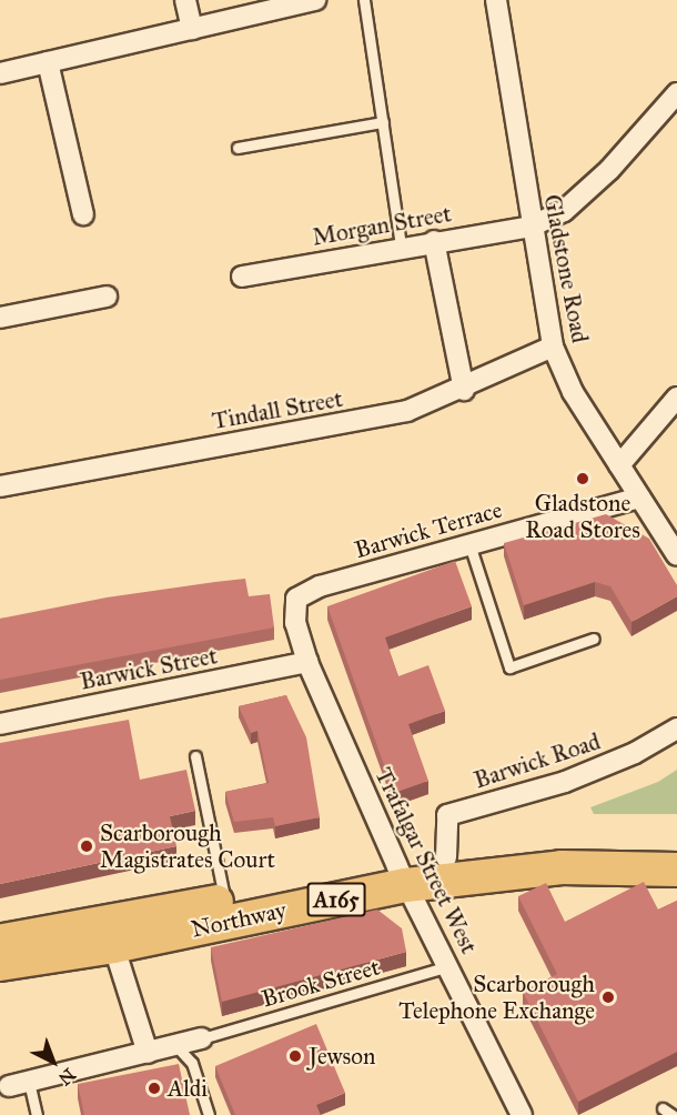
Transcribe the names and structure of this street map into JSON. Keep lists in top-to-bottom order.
{
  "streets": {
    "main road": ["A165", "Northway"],
    "street": [
      "Morgan Street",
      "Gladstone Road",
      "Tindall Street",
      "Barwick Terrace",
      "Barwick Street",
      "Barwick Road",
      "Trafalgar Street West"
    ],
    "lane": ["Brook Street"]
  },
  "crossings": [
    ["Morgan Street", "Gladstone Road"],
    ["Gladstone Road", "Tindall Street"],
    ["Gladstone Road", "Barwick Terrace"],
    ["Barwick Terrace", "Barwick Street"],
    ["Barwick Terrace", "Trafalgar Street West"],
    ["Barwick Street", "Trafalgar Street West"],
    ["Barwick Road", "Northway"],
    ["Trafalgar Street West", "Northway"],
    ["Trafalgar Street West", "Brook Street"]
  ],
  "places": [
    "Gladstone Road Stores",
    "Scarborough Magistrates Court",
    "Scarborough Telephone Exchange",
    "Jewson",
    "Aldi"
  ],
  "north": "bottom right"
}
